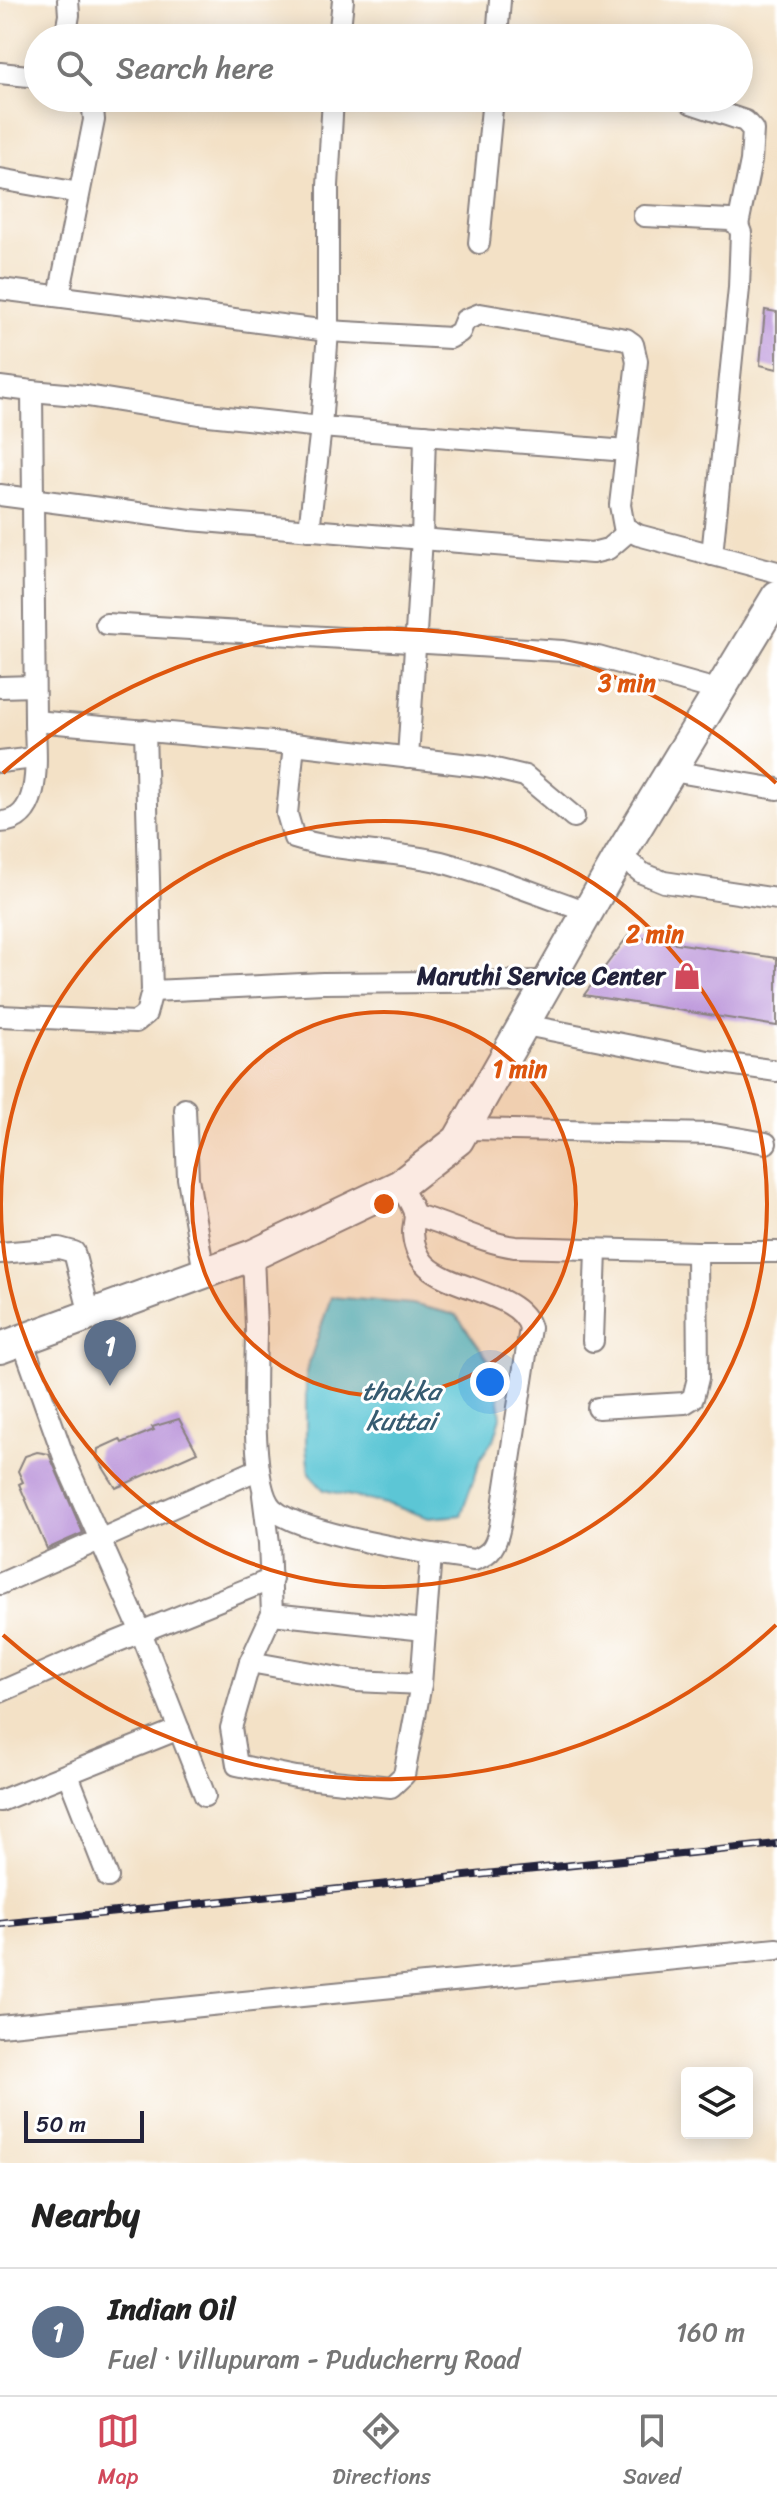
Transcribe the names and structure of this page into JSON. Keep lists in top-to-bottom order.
{
  "water": ["thakka kuttai"],
  "places": {
    "shop": ["Maruthi Service Center"]
  },
  "scale_bar": "50 m",
  "page": {
    "search": "Search here",
    "pins": "1",
    "scale": "50 m",
    "heading": "Nearby",
    "list": [
      {
        "mark": "1",
        "name": "Indian Oil",
        "note": "Fuel · Villupuram - Puducherry Road",
        "value": "160 m"
      }
    ],
    "nav": ["Map", "Directions", "Saved"]
  },
  "rings": ["3 min", "2 min", "1 min"]
}
